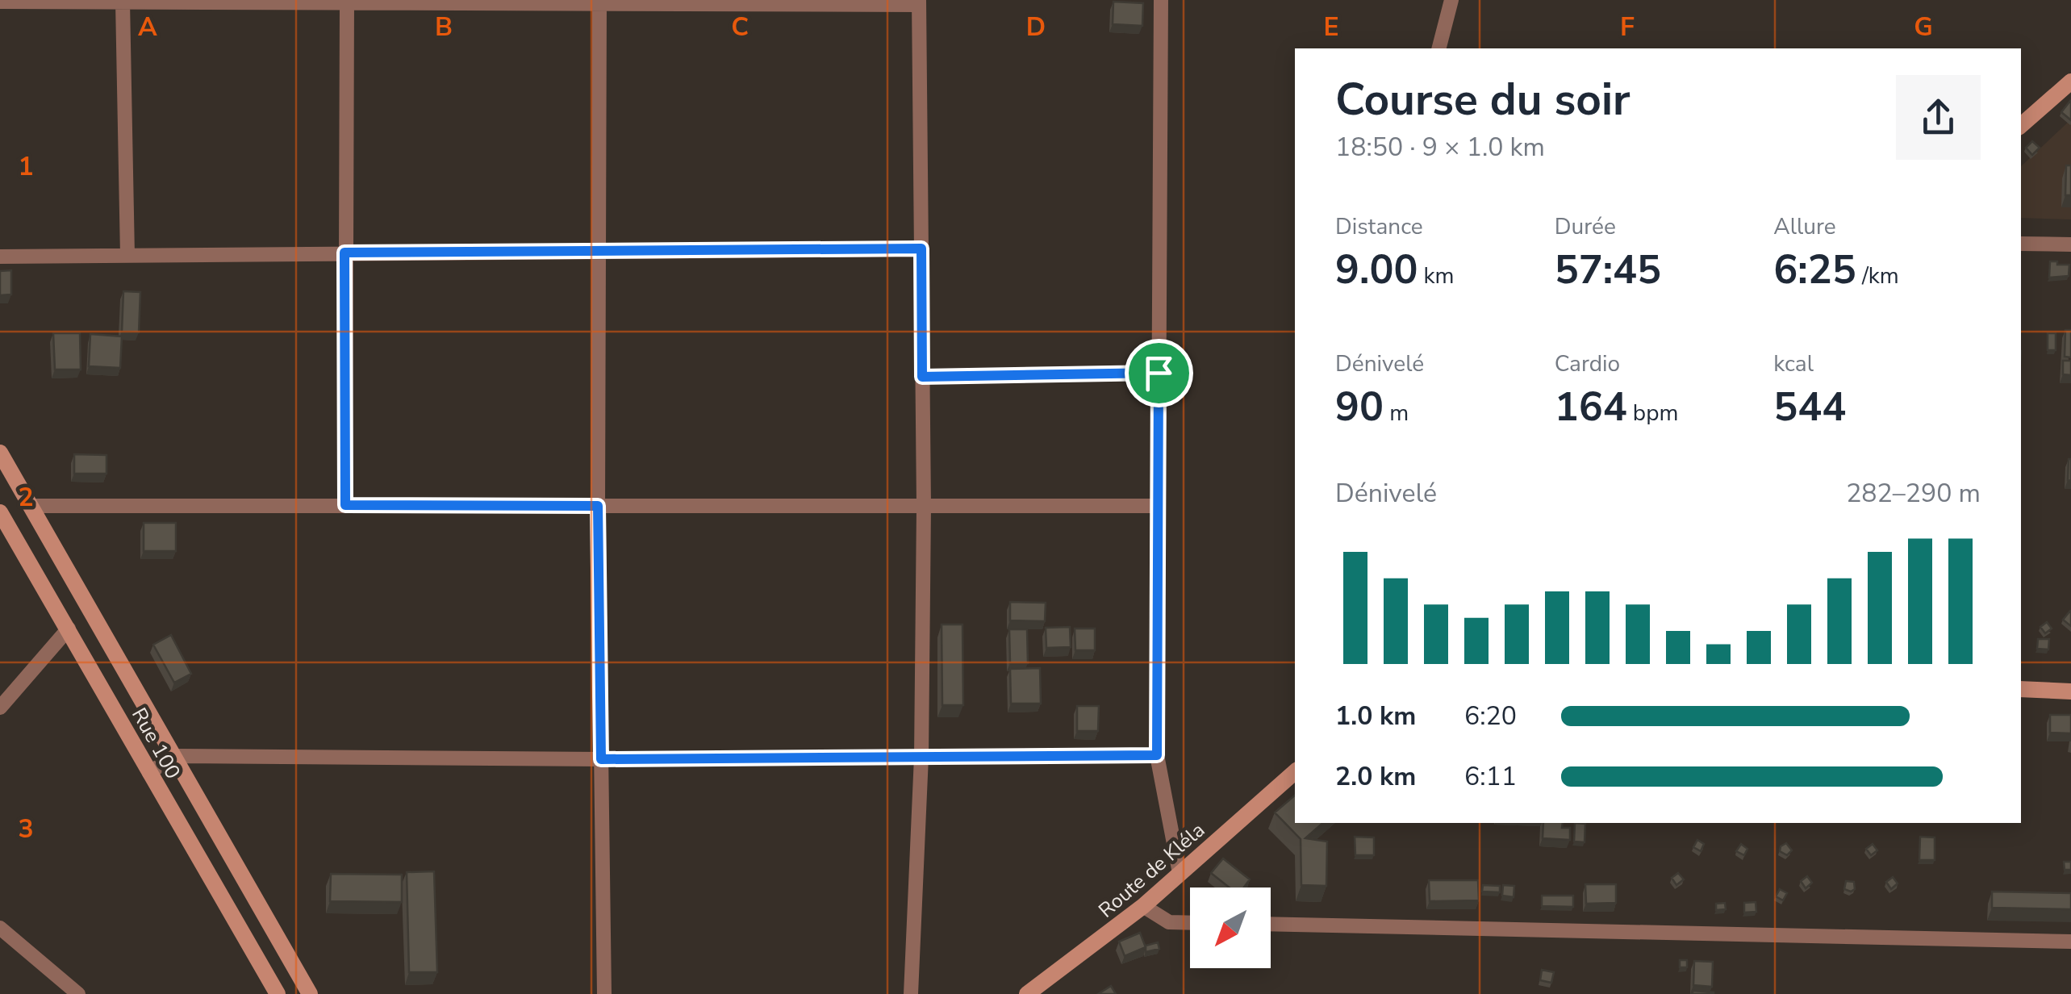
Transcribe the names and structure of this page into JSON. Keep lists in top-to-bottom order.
{
  "streets": {
    "street": ["Rue 100", "Route de Kléla"]
  },
  "north": "bottom left",
  "page": {
    "heading": ["Course du soir", "18:50 · 9 × 1.0 km"],
    "stats": [
      ["Distance", "9.00 km"],
      ["Durée", "57:45"],
      ["Allure", "6:25 /km"],
      ["Dénivelé", "90 m"],
      ["Cardio", "164 bpm"],
      ["kcal", "544"]
    ],
    "chart": ["Dénivelé", "282–290 m"],
    "list": [
      {
        "name": "1.0 km",
        "note": "6:20"
      },
      {
        "name": "2.0 km",
        "note": "6:11"
      }
    ]
  },
  "grid": {
    "columns": [
      "A",
      "B",
      "C",
      "D",
      "E",
      "F",
      "G"
    ],
    "rows": ["1", "2", "3"]
  }
}
